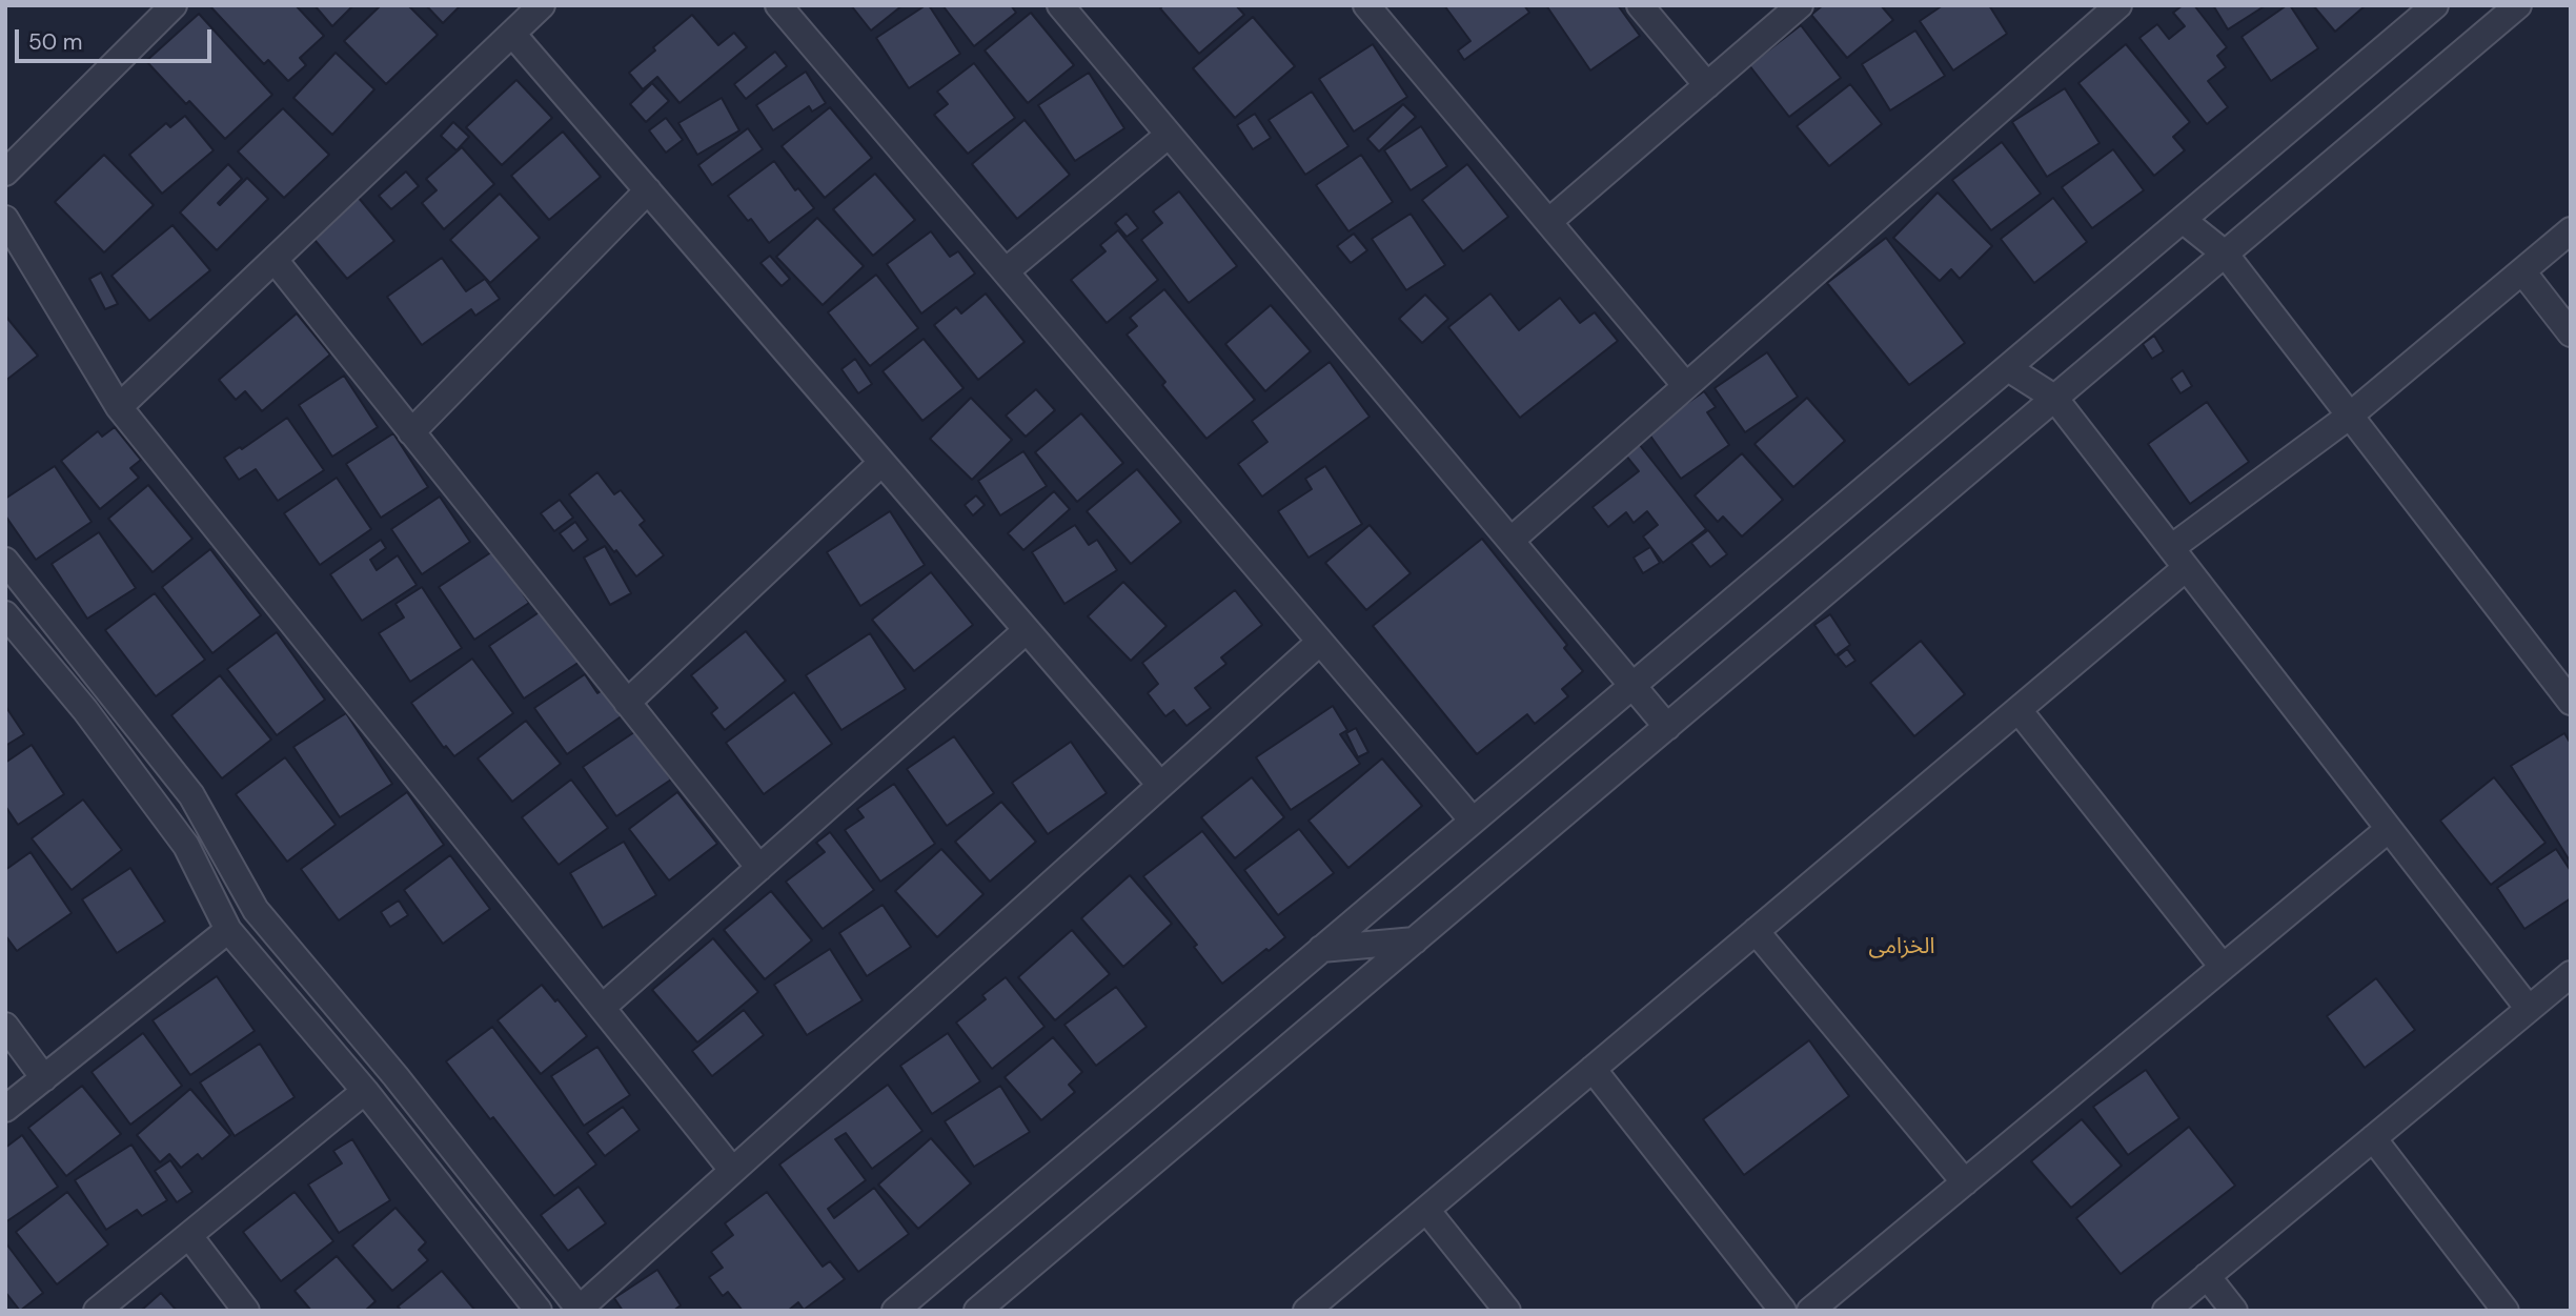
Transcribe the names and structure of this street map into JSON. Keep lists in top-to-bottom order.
{
  "districts": ["الخزامى"],
  "scale_bar": "50 m"
}
